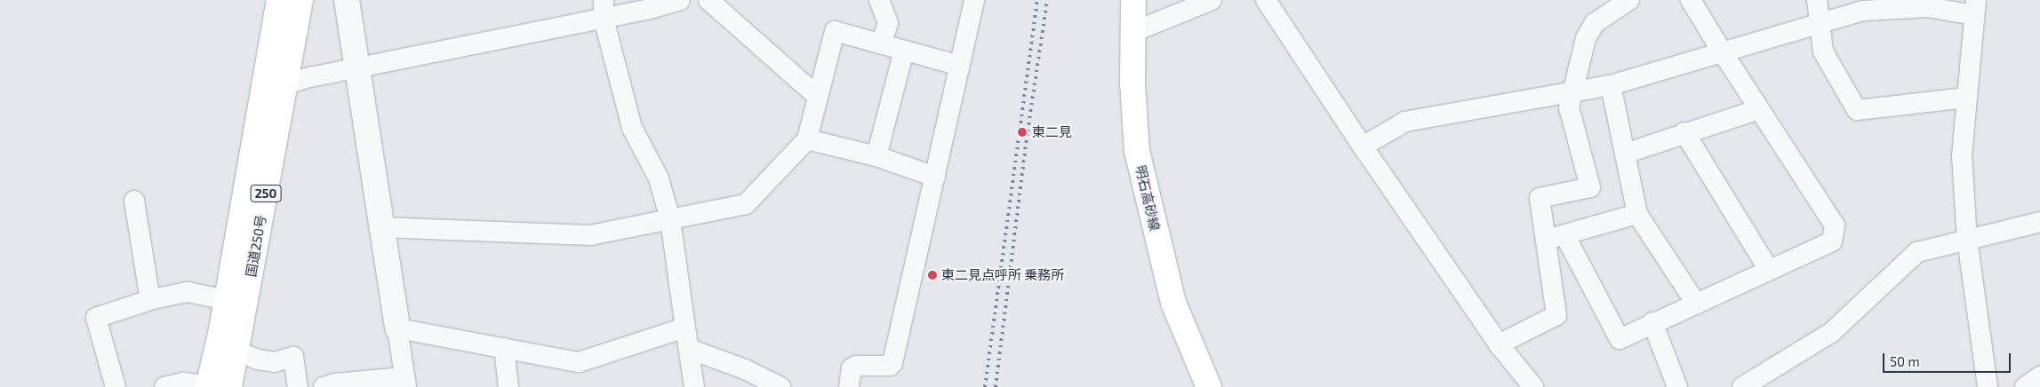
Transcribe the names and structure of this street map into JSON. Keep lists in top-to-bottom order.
{
  "streets": {
    "main road": ["250", "明石高砂線", "国道250号"]
  },
  "places": ["東二見", "東二見点呼所 乗務所"],
  "scale_bar": "50 m"
}
